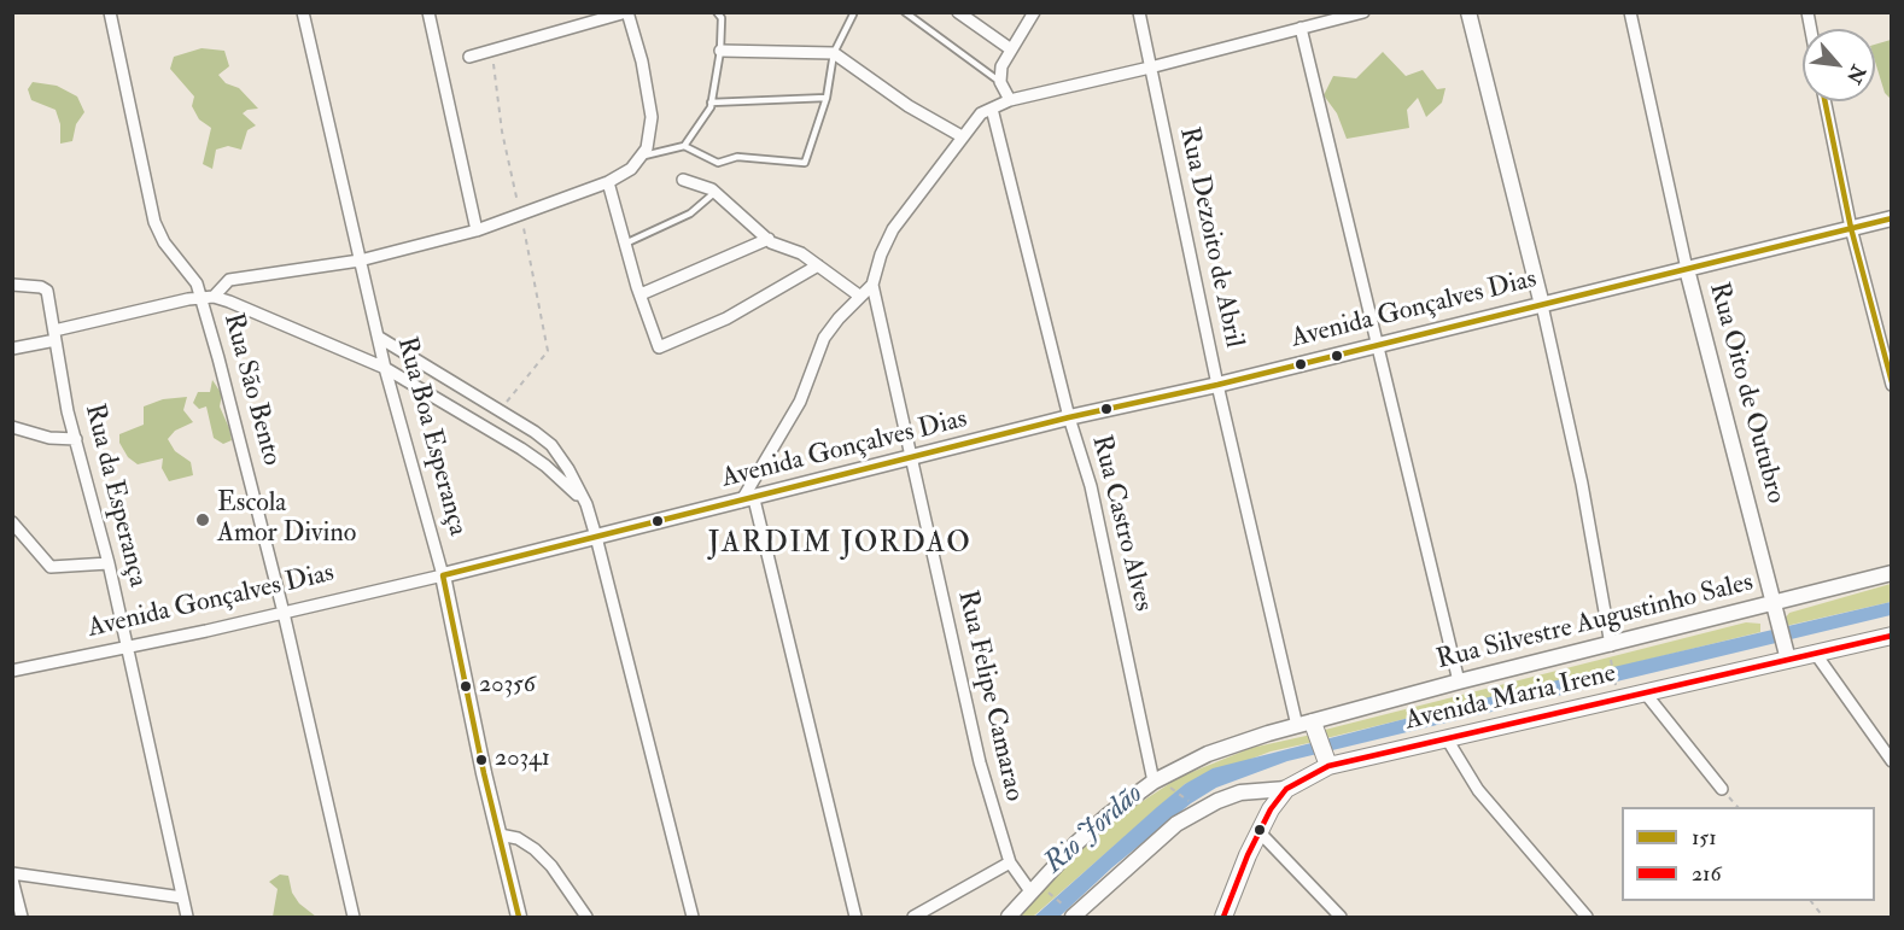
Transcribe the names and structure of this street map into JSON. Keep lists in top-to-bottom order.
{
  "streets": {
    "main road": ["Avenida Maria Irene"],
    "street": [
      "Rua Dezoito de Abril",
      "Avenida Gonçalves Dias",
      "Rua São Bento",
      "Rua Oito de Outubro",
      "Rua Boa Esperança",
      "Rua da Esperança",
      "Rua Castro Alves",
      "Rua Silvestre Augustinho Sales",
      "Rua Felipe Camarao"
    ]
  },
  "crossings": [
    ["Rua Dezoito de Abril", "Avenida Gonçalves Dias"],
    ["Rua Dezoito de Abril", "Rua Silvestre Augustinho Sales"],
    ["Avenida Gonçalves Dias", "Rua São Bento"],
    ["Avenida Gonçalves Dias", "Rua Oito de Outubro"],
    ["Avenida Gonçalves Dias", "Rua Boa Esperança"],
    ["Avenida Gonçalves Dias", "Rua da Esperança"],
    ["Avenida Gonçalves Dias", "Rua Castro Alves"],
    ["Avenida Gonçalves Dias", "Rua Felipe Camarao"],
    ["Rua Oito de Outubro", "Rua Silvestre Augustinho Sales"],
    ["Rua Oito de Outubro", "Avenida Maria Irene"],
    ["Rua Castro Alves", "Rua Silvestre Augustinho Sales"],
    ["Rua Silvestre Augustinho Sales", "Rua Felipe Camarao"]
  ],
  "districts": ["JARDIM JORDAO"],
  "water": ["Rio Jordão"],
  "places": ["Escola Amor Divino", "20356", "20341"],
  "lines": ["transit line 151", "transit line 216"],
  "legend": ["151", "216"],
  "north": "bottom right"
}
